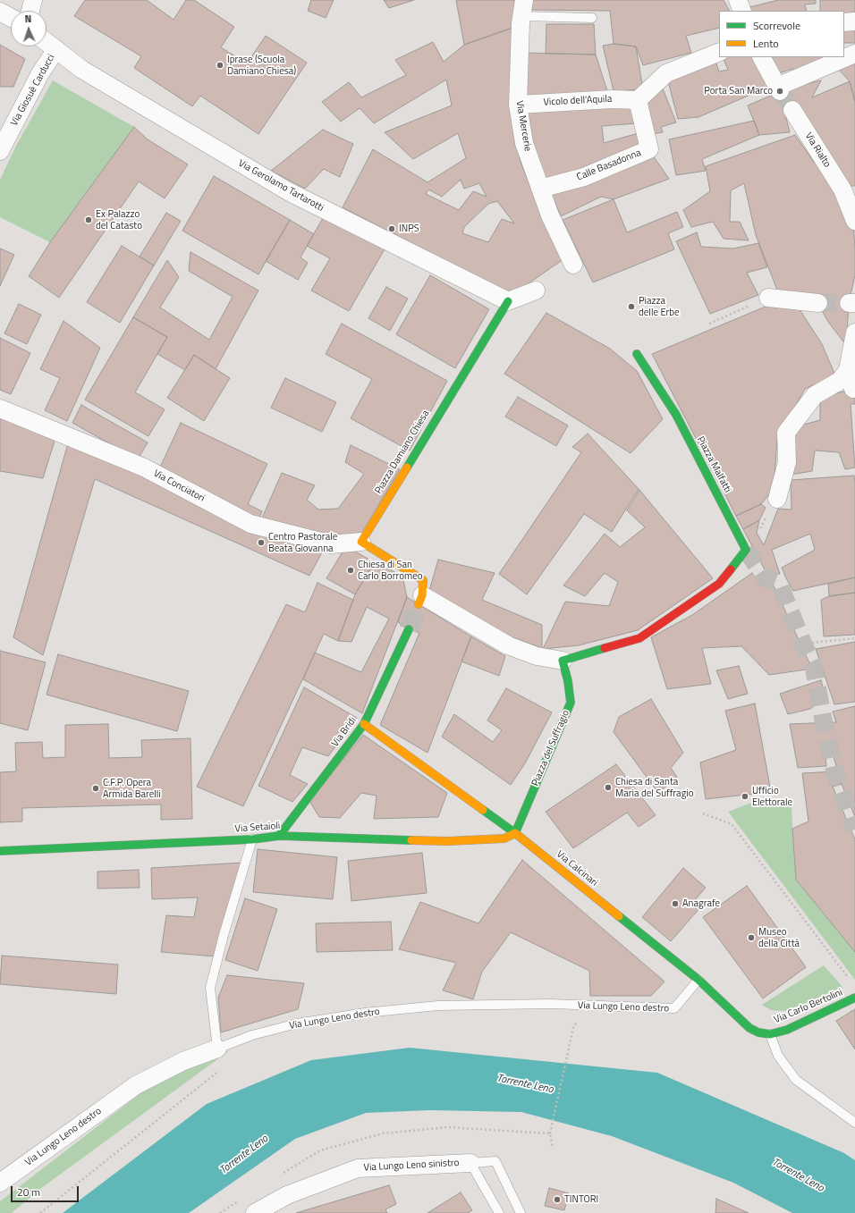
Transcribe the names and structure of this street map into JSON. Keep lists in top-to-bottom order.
{
  "streets": {
    "street": [
      "Via Giosuè Carducci",
      "Vicolo dell'Aquila",
      "Via Mercerie",
      "Via Rialto",
      "Calle Basadonna",
      "Via Gerolamo Tartarotti",
      "Piazza Damiano Chiesa",
      "Piazza Malfatti",
      "Via Conciatori",
      "Via Bridi",
      "Piazza del Suffragio",
      "Via Setaioli",
      "Via Calcinari",
      "Via Carlo Bertolini",
      "Via Lungo Leno destro",
      "Via Lungo Leno sinistro"
    ]
  },
  "crossings": [
    ["Via Giosuè Carducci", "Via Gerolamo Tartarotti"],
    ["Vicolo dell'Aquila", "Via Mercerie"],
    ["Vicolo dell'Aquila", "Calle Basadonna"],
    ["Via Mercerie", "Calle Basadonna"],
    ["Via Gerolamo Tartarotti", "Piazza Damiano Chiesa"],
    ["Piazza Damiano Chiesa", "Via Conciatori"],
    ["Piazza Malfatti", "Piazza del Suffragio"],
    ["Via Bridi", "Via Setaioli"],
    ["Via Bridi", "Via Calcinari"],
    ["Piazza del Suffragio", "Via Setaioli"],
    ["Piazza del Suffragio", "Via Calcinari"],
    ["Via Setaioli", "Via Calcinari"],
    ["Via Calcinari", "Via Carlo Bertolini"],
    ["Via Calcinari", "Via Lungo Leno destro"]
  ],
  "water": ["Torrente Leno"],
  "places": [
    "Iprase (Scuola Damiano Chiesa)",
    "Porta San Marco",
    "Ex Palazzo del Catasto",
    "INPS",
    "Piazza delle Erbe",
    "Centro Pastorale Beata Giovanna",
    "Chiesa di San Carlo Borromeo",
    "Chiesa di Santa Maria del Suffragio",
    "C.F.P. Opera Armida Barelli",
    "Ufficio Elettorale",
    "Anagrafe",
    "Museo della Città",
    "TINTORI"
  ],
  "legend": ["Scorrevole", "Lento"],
  "scale_bar": "20 m",
  "north": "top"
}
